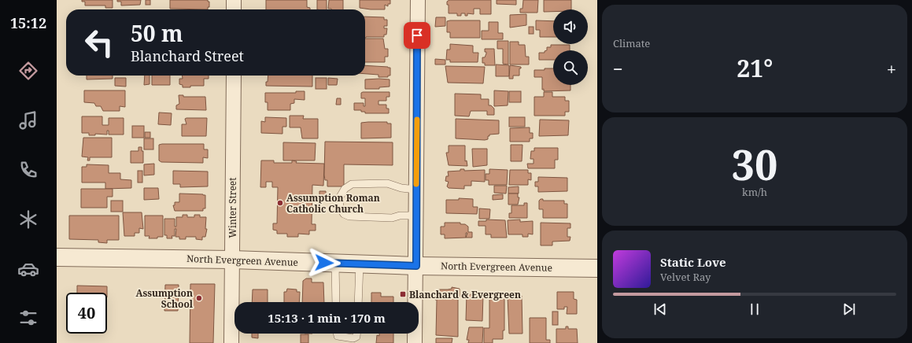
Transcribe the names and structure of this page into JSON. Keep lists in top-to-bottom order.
{
  "streets": {
    "street": ["Winter Street", "North Evergreen Avenue"]
  },
  "crossings": [
    ["Winter Street", "North Evergreen Avenue"]
  ],
  "places": {
    "other": ["Assumption Roman Catholic Church", "Assumption School"],
    "transit": ["Blanchard & Evergreen"]
  },
  "page": {
    "tabs": "15:12",
    "tile": [
      "Climate",
      ["30", "km/h"]
    ],
    "turn": ["50 m", "Blanchard Street"],
    "heat": ["−", "21°", "+"],
    "song": ["Static Love", "Velvet Ray"],
    "limit": "40",
    "trip": "15:13 · 1 min · 170 m"
  }
}
